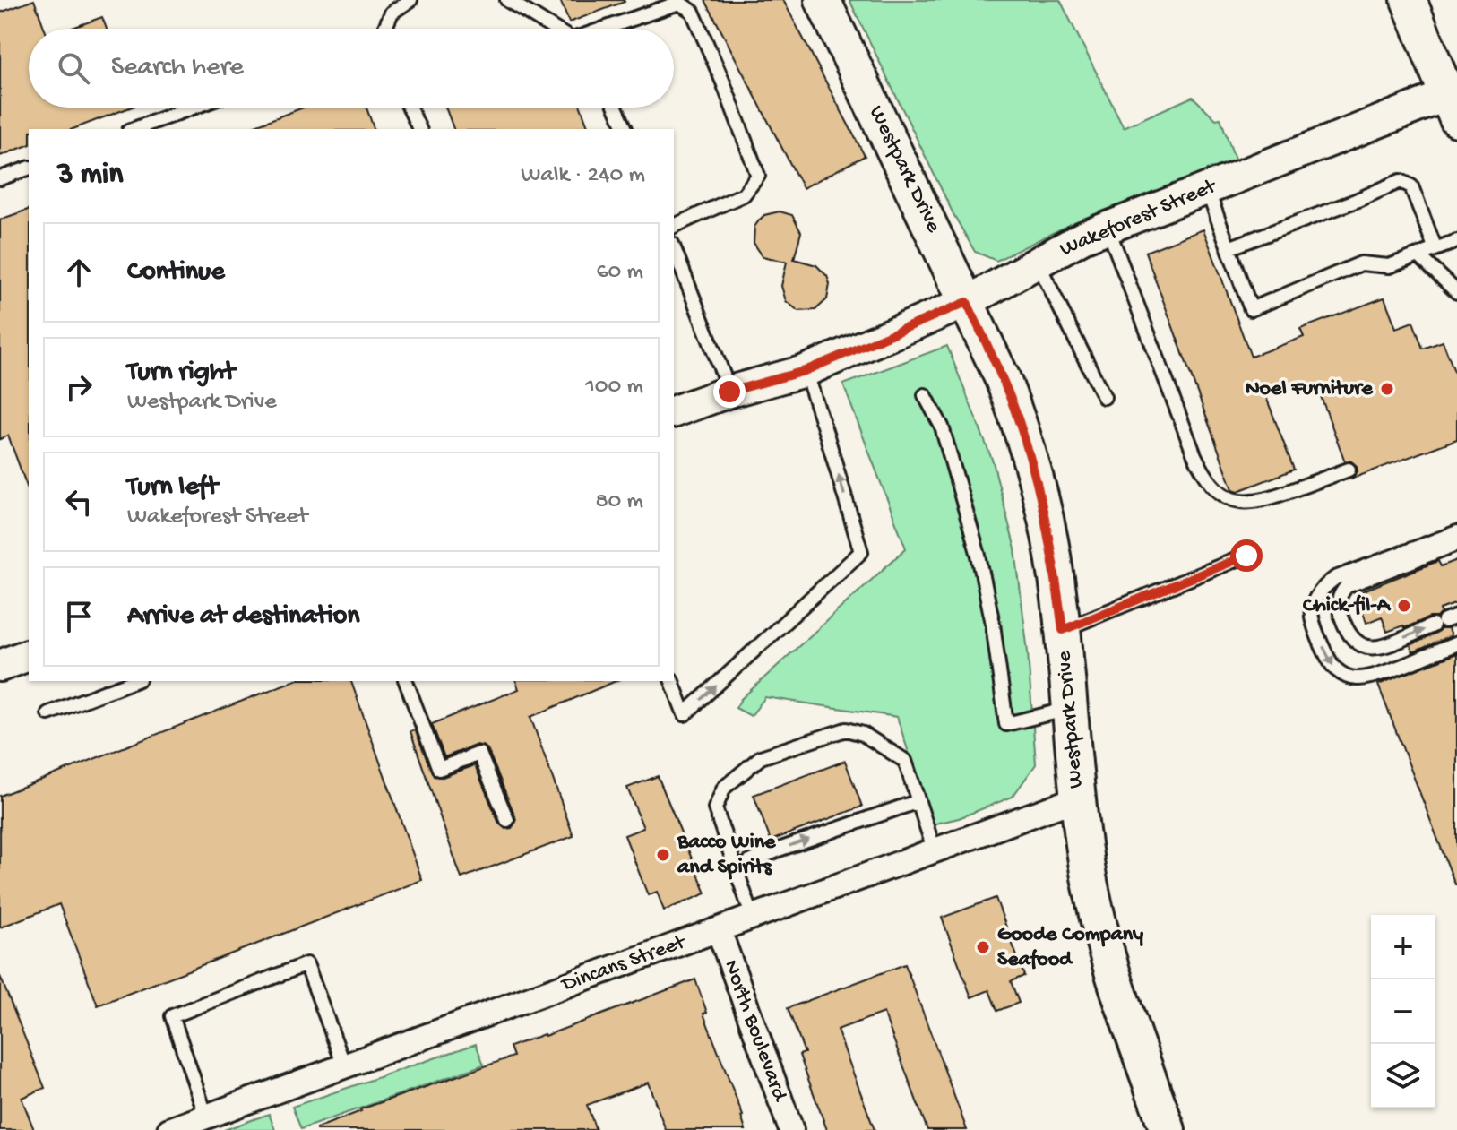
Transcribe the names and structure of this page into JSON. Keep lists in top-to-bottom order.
{
  "streets": {
    "main road": ["Westpark Drive"],
    "street": ["Wakeforest Street", "Dincans Street", "North Boulevard"]
  },
  "crossings": [
    ["Westpark Drive", "Wakeforest Street"],
    ["Westpark Drive", "Dincans Street"],
    ["Dincans Street", "North Boulevard"]
  ],
  "places": [
    "Noel Furniture",
    "Chick-fil-A",
    "Bacco Wine and Spirits",
    "Goode Company Seafood"
  ],
  "page": {
    "search": "Search here",
    "heading": ["3 min", "Walk · 240 m"],
    "list": [
      ["Continue", "60 m"],
      ["Turn right", "Westpark Drive", "100 m"],
      ["Turn left", "Wakeforest Street", "80 m"],
      "Arrive at destination"
    ],
    "map_buttons": ["+", "−"]
  }
}
